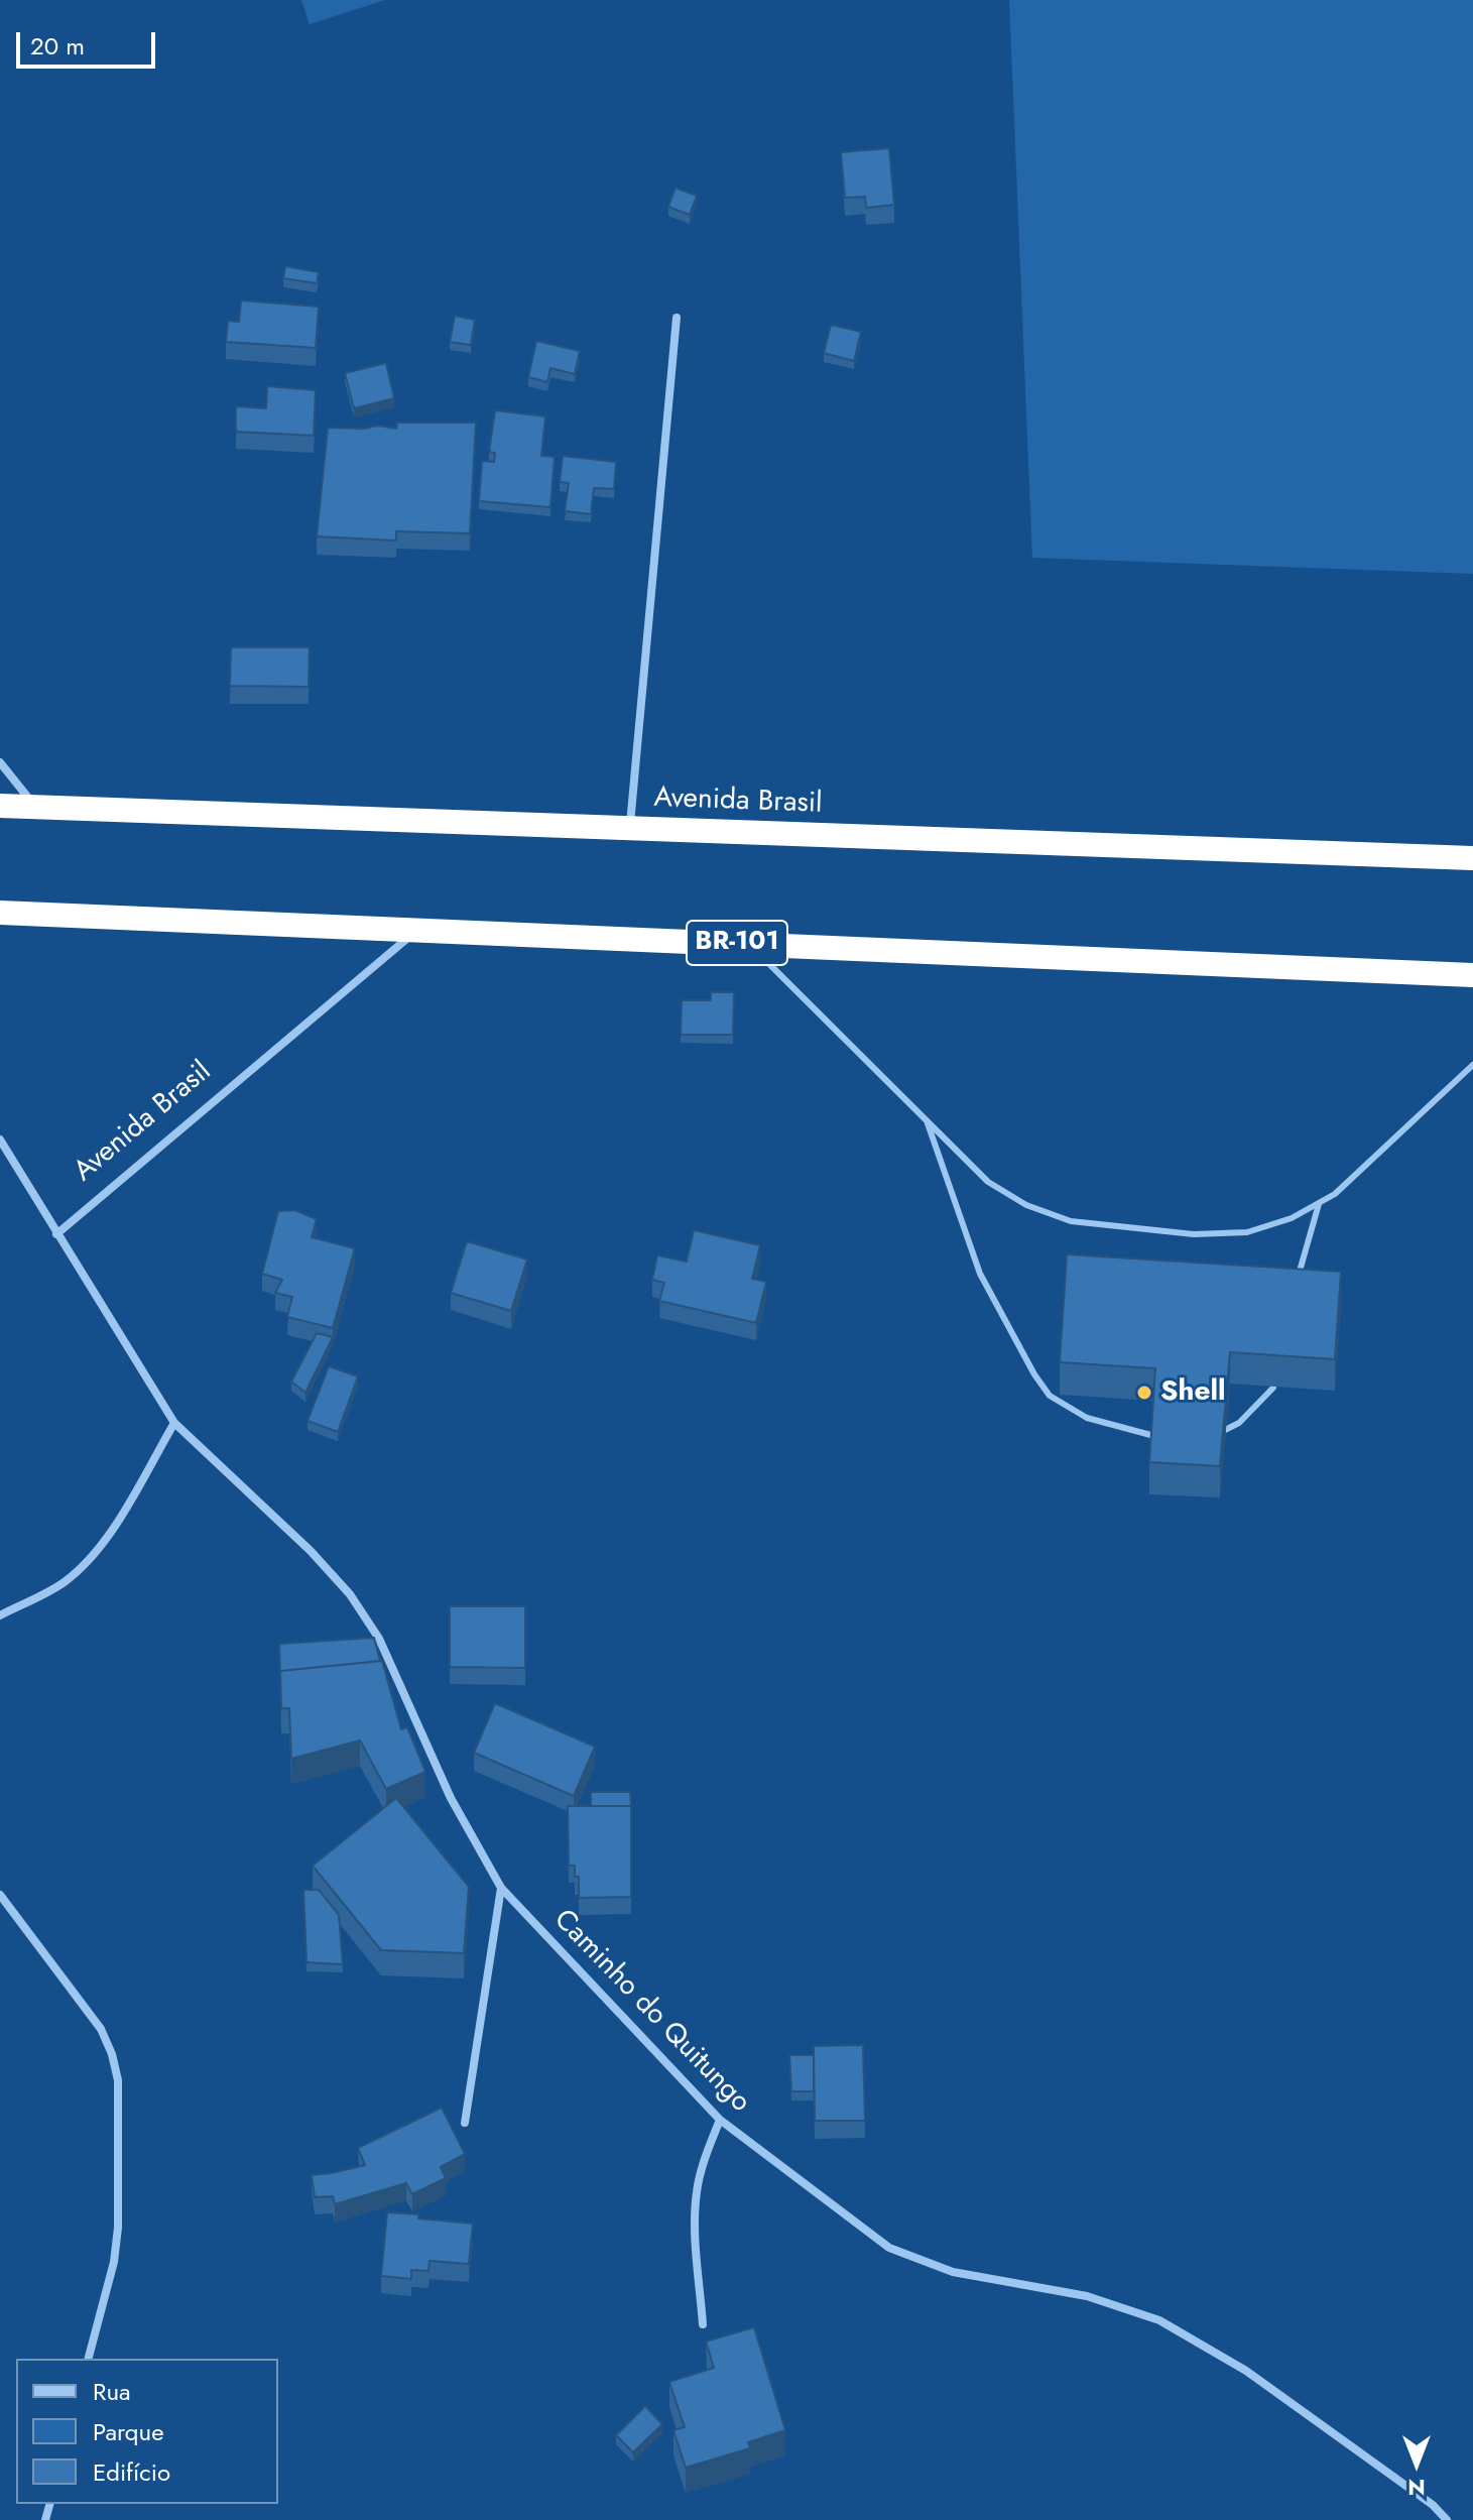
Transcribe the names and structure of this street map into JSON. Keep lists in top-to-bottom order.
{
  "streets": {
    "highway": ["Avenida Brasil", "BR-101"],
    "street": ["Caminho do Quitungo"]
  },
  "crossings": [
    ["Avenida Brasil", "BR-101"],
    ["Avenida Brasil", "Caminho do Quitungo"]
  ],
  "places": ["Shell"],
  "legend": ["Rua", "Parque", "Edifício"],
  "scale_bar": "20 m",
  "north": "bottom"
}
